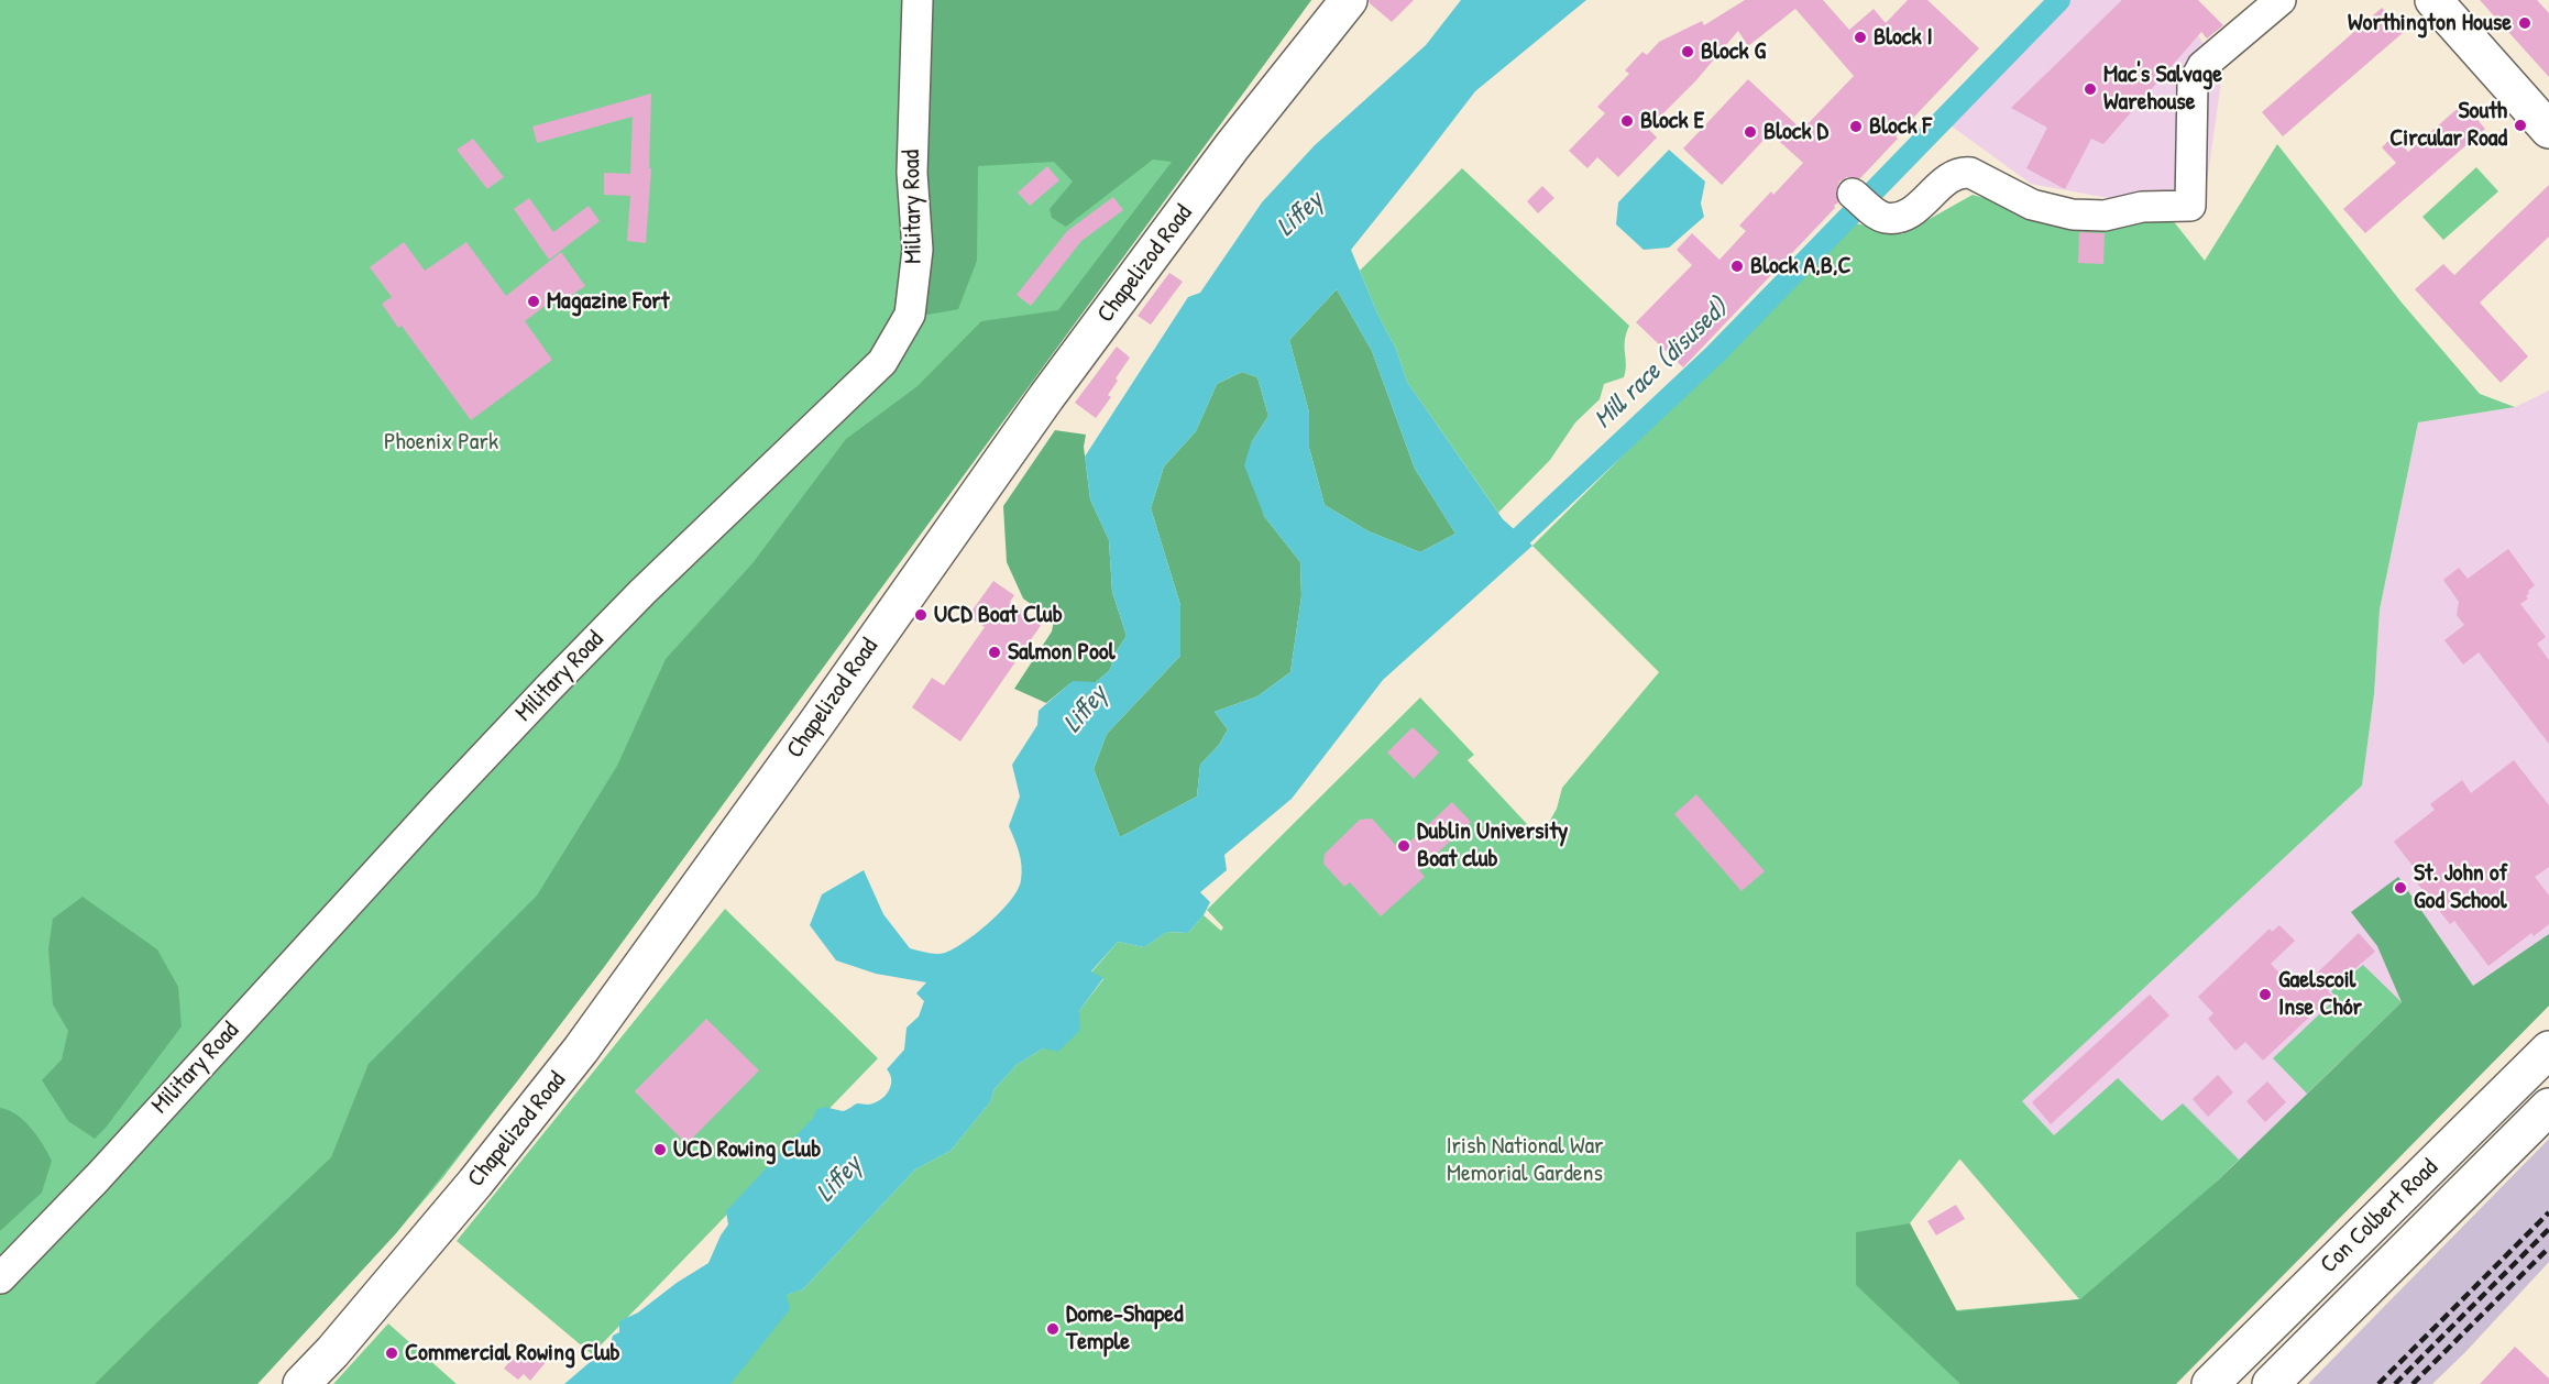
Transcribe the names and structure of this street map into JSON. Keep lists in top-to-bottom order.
{
  "streets": {
    "main road": ["Chapelizod Road", "Con Colbert Road"],
    "street": ["Military Road"]
  },
  "water": ["Liffey", "Mill race (disused)"],
  "parks": ["Phoenix Park", "Irish National War Memorial Gardens"],
  "places": [
    "Worthington House",
    "Block I",
    "Block G",
    "Mac's Salvage Warehouse",
    "Block E",
    "South Circular Road",
    "Block F",
    "Block D",
    "Block A,B,C",
    "Magazine Fort",
    "UCD Boat Club",
    "Salmon Pool",
    "Dublin University Boat club",
    "St. John of God School",
    "Gaelscoil Inse Chór",
    "UCD Rowing Club",
    "Dome-Shaped Temple",
    "Commercial Rowing Club"
  ]
}
